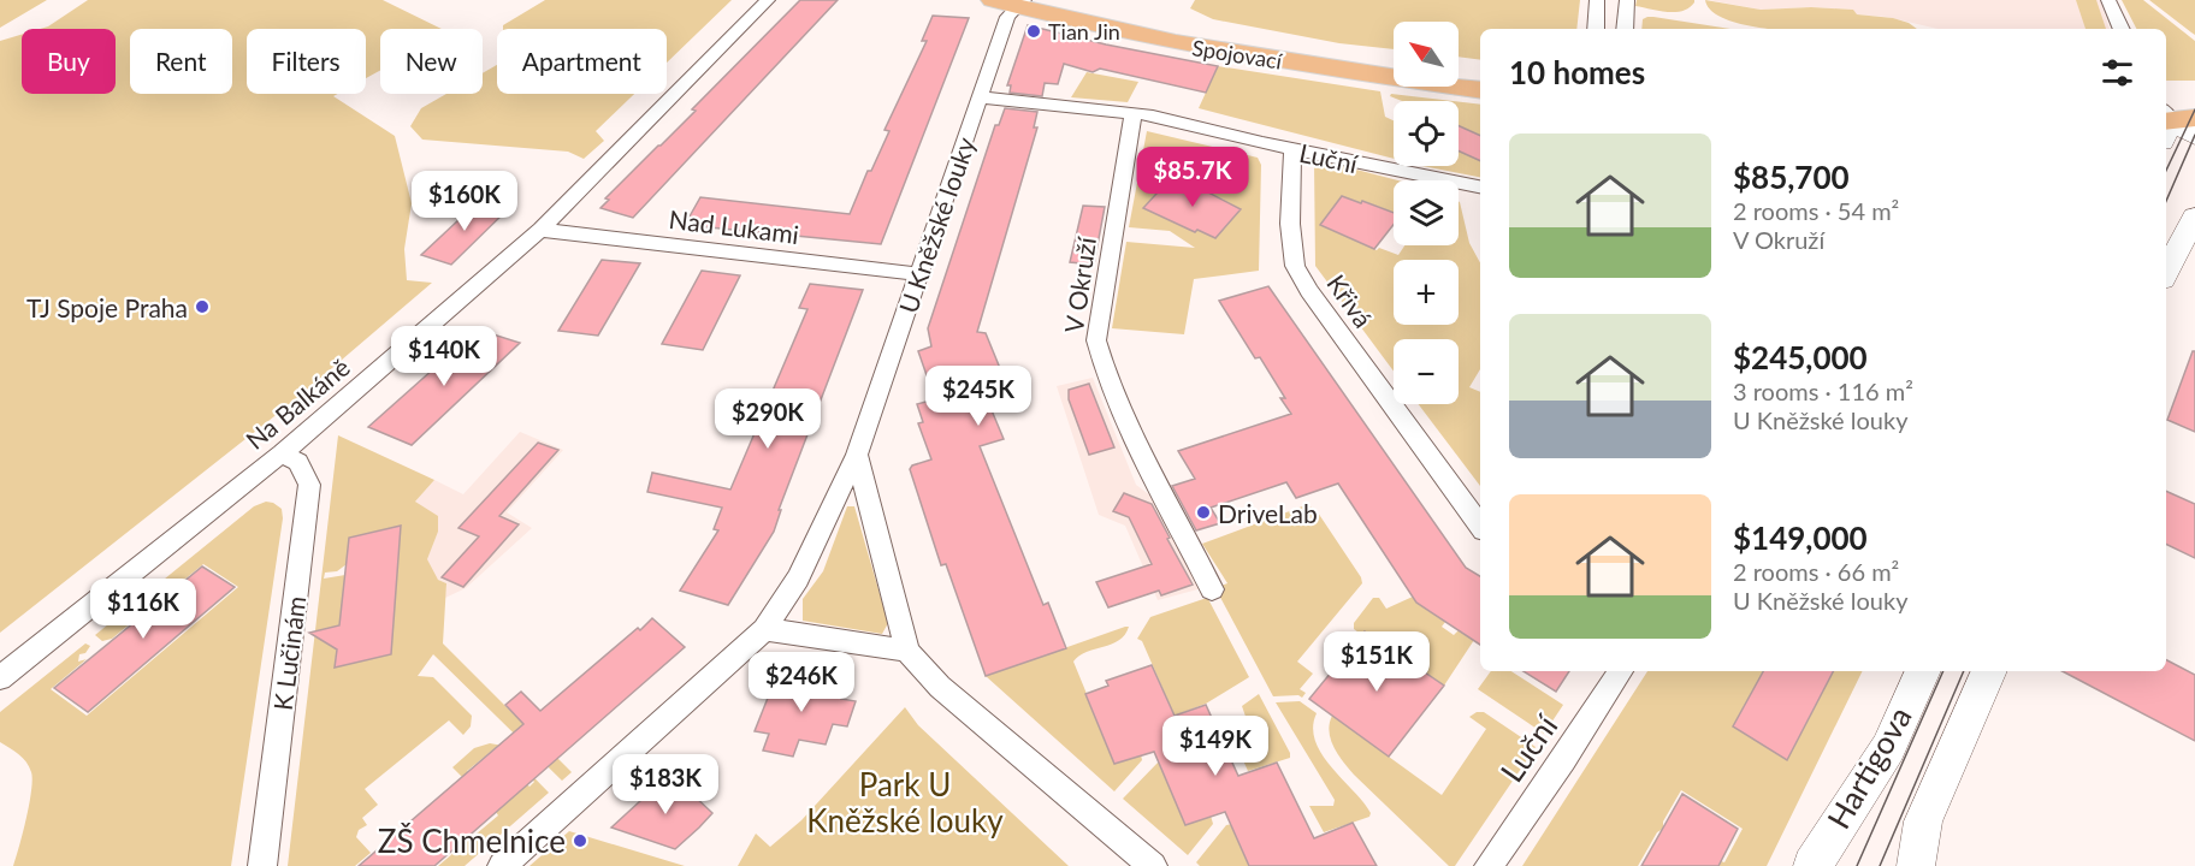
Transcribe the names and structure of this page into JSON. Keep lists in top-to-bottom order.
{
  "streets": {
    "main road": ["Spojovací", "Hartigova"],
    "street": [
      "Luční",
      "U Kněžské louky",
      "Nad Lukami",
      "V Okruží",
      "Křivá",
      "Na Balkáně",
      "K Lučinám"
    ]
  },
  "crossings": [
    ["Spojovací", "U Kněžské louky"],
    ["Luční", "V Okruží"],
    ["Luční", "Křivá"],
    ["U Kněžské louky", "Nad Lukami"],
    ["Nad Lukami", "Na Balkáně"],
    ["Na Balkáně", "K Lučinám"]
  ],
  "parks": ["Park U Kněžské louky"],
  "places": [
    "Tian Jin",
    "TJ Spoje Praha",
    "DriveLab",
    "ZŠ Chmelnice"
  ],
  "north": "top left",
  "page": {
    "map_buttons": ["+", "−"],
    "chip": [
      "Buy",
      "Rent",
      "Filters",
      "New",
      "Apartment"
    ],
    "heading": "10 homes",
    "list": [
      {
        "name": "$85,700",
        "note": "2 rooms · 54 m² · V Okruží"
      },
      {
        "name": "$245,000",
        "note": "3 rooms · 116 m² · U Kněžské louky"
      },
      {
        "name": "$149,000",
        "note": "2 rooms · 66 m² · U Kněžské louky"
      }
    ],
    "price": [
      "$85.7K",
      "$160K",
      "$140K",
      "$245K",
      "$290K",
      "$116K",
      "$151K",
      "$246K",
      "$149K",
      "$183K"
    ]
  }
}
